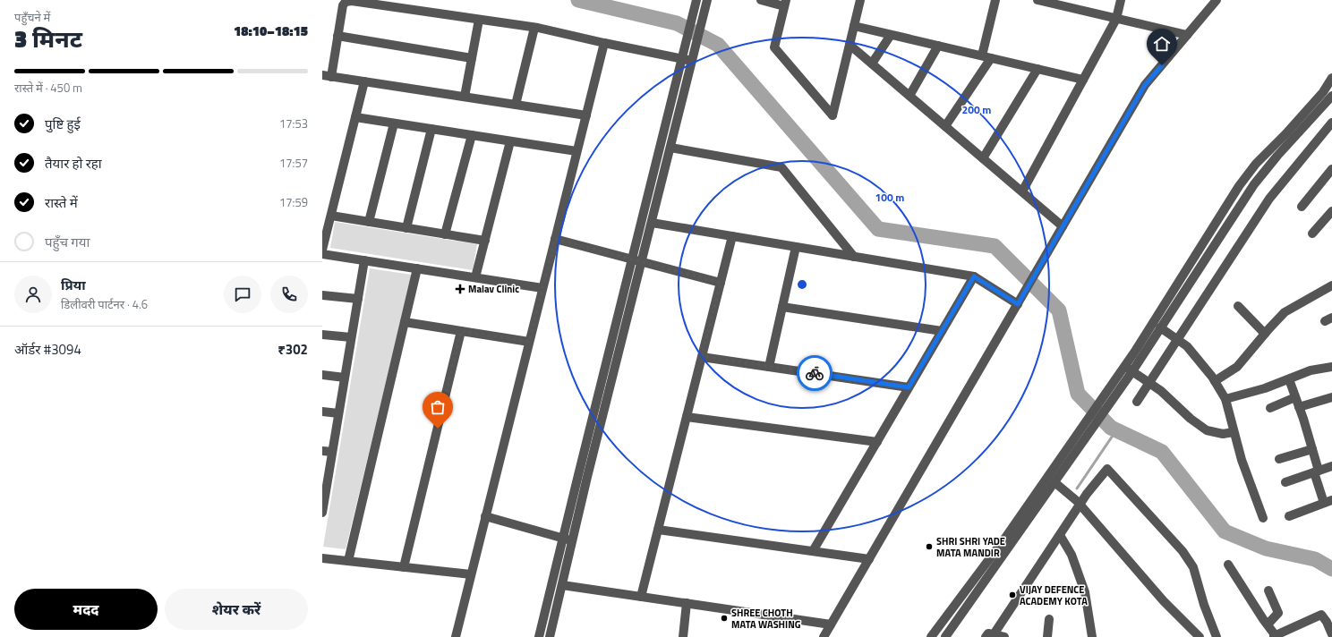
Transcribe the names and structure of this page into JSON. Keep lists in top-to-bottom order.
{
  "places": {
    "health": ["Malav Clinic"],
    "other": ["SHRI SHRI YADE MATA MANDIR", "VIJAY DEFENCE ACADEMY KOTA", "SHREE CHOTH MATA WASHING"]
  },
  "page": {
    "heading": ["3 मिनट", "पहुँचने में", "18:10–18:15"],
    "panel": [
      "प्रिया",
      "डिलीवरी पार्टनर · 4.6",
      "ऑर्डर #3094",
      "₹302"
    ],
    "bar": "रास्ते में · 450 m",
    "list": [
      ["पुष्टि हुई", "17:53"],
      ["तैयार हो रहा", "17:57"],
      ["रास्ते में", "17:59"],
      "पहुँच गया"
    ],
    "buttons": ["मदद", "शेयर करें"]
  },
  "rings": ["200 m", "100 m"]
}
